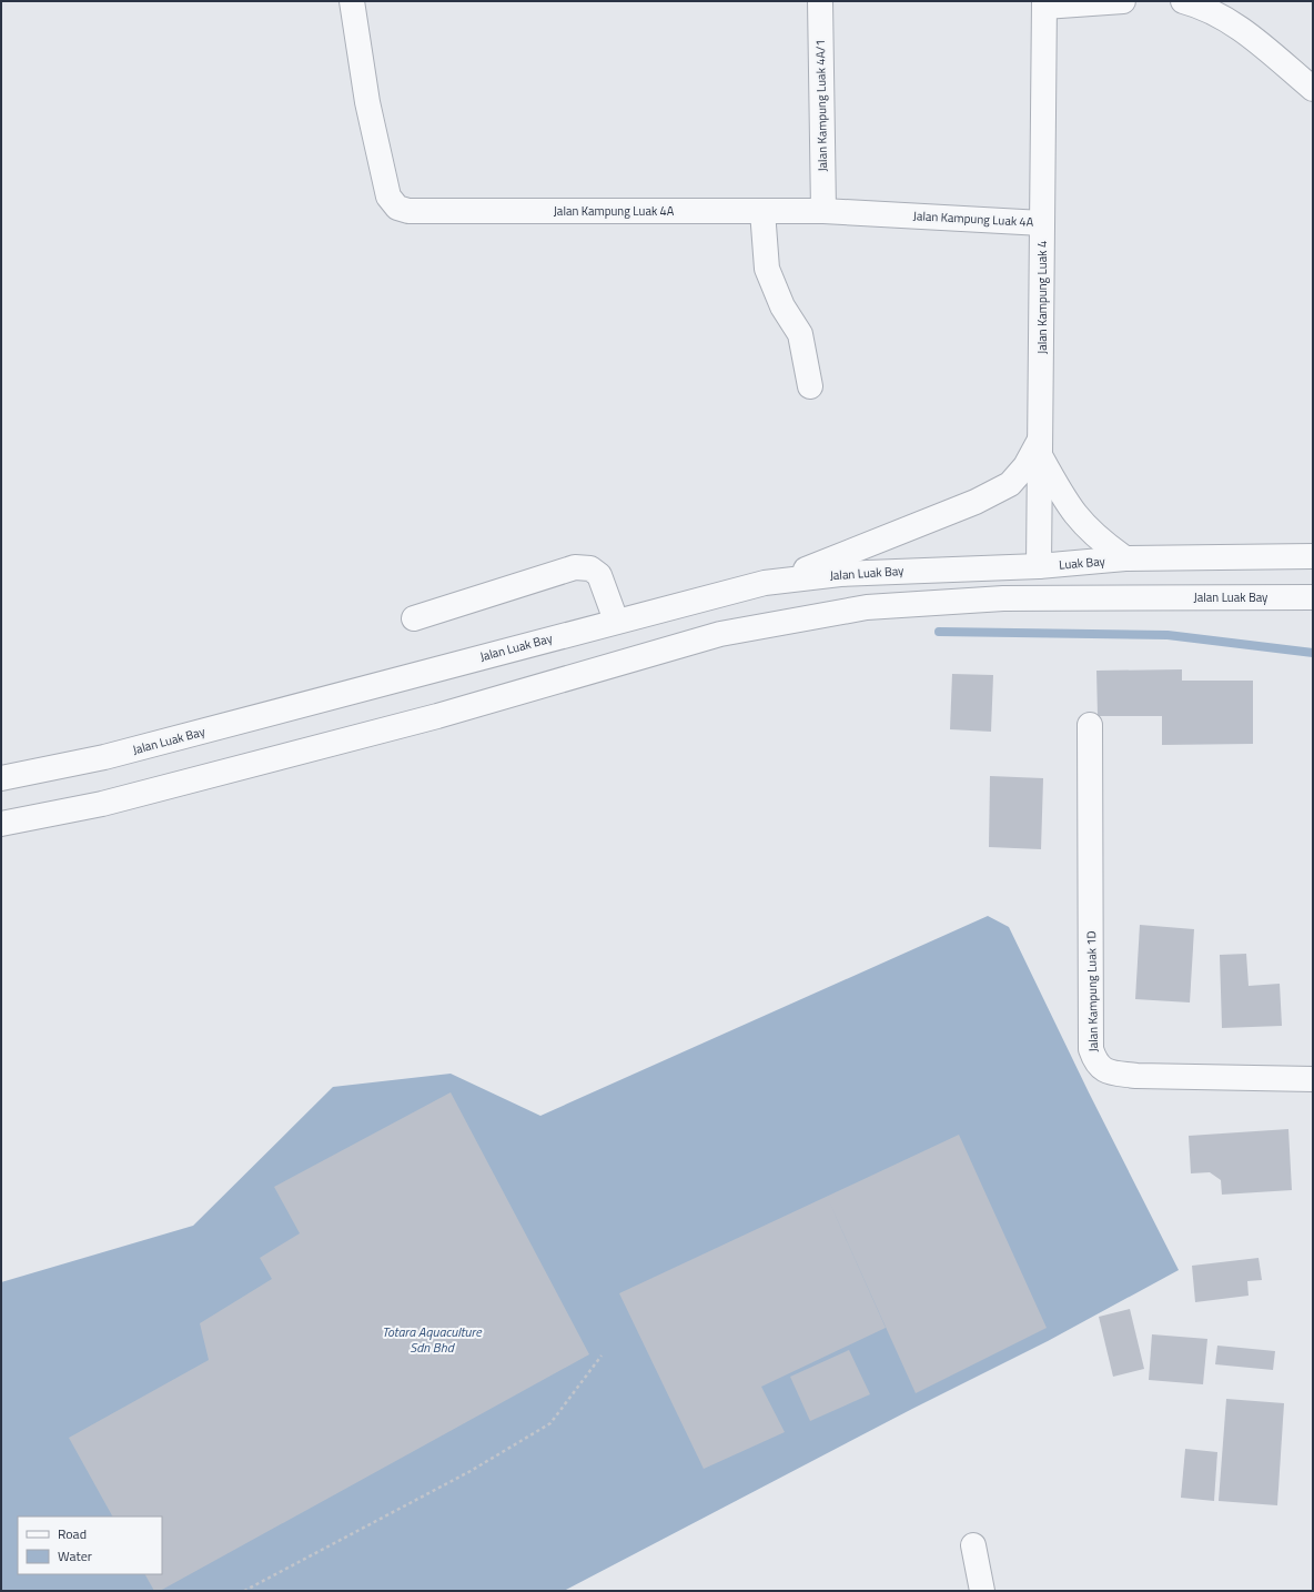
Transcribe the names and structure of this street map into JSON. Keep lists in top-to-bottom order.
{
  "streets": {
    "street": [
      "Jalan Kampung Luak 4A/1",
      "Jalan Kampung Luak 4A",
      "Jalan Kampung Luak 4",
      "Luak Bay",
      "Jalan Luak Bay",
      "Jalan Kampung Luak 1D"
    ]
  },
  "crossings": [
    ["Jalan Kampung Luak 4A/1", "Jalan Kampung Luak 4A"],
    ["Jalan Kampung Luak 4A", "Jalan Kampung Luak 4"],
    ["Jalan Kampung Luak 4", "Luak Bay"],
    ["Jalan Kampung Luak 4", "Jalan Luak Bay"],
    ["Luak Bay", "Jalan Luak Bay"]
  ],
  "water": ["Totara Aquaculture Sdn Bhd"],
  "legend": ["Road", "Water"]
}
